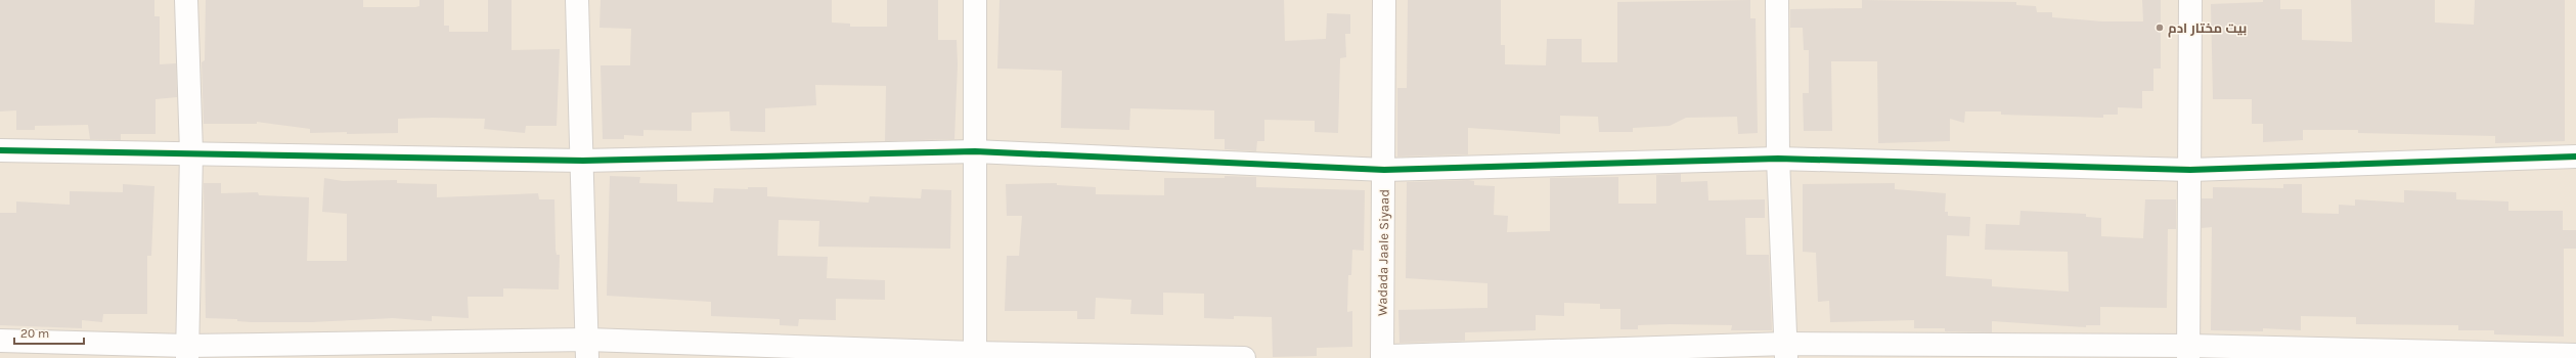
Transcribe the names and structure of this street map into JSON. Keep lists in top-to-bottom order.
{
  "streets": {
    "street": ["Wadada Jaale Siyaad"]
  },
  "places": ["بيت مختار ادم"],
  "scale_bar": "20 m"
}
